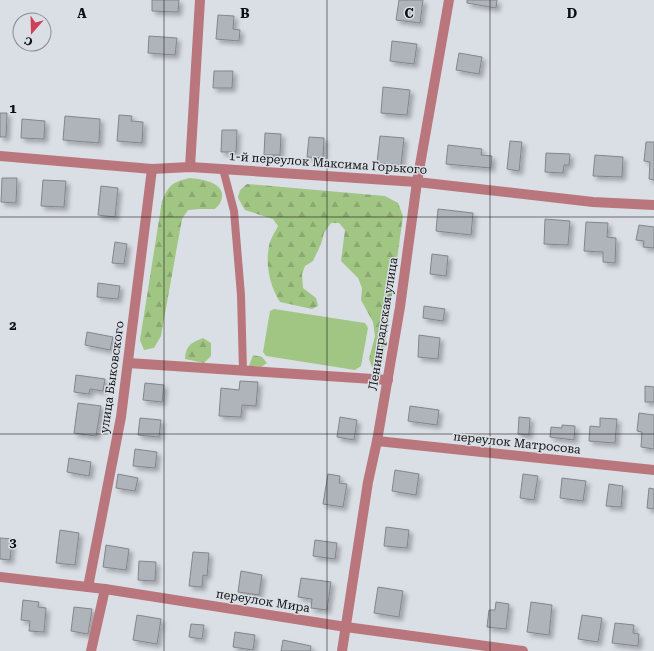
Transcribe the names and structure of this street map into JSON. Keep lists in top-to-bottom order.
{
  "streets": {
    "street": [
      "1-й переулок Максима Горького",
      "Ленинградская улица",
      "улица Быковского",
      "переулок Матросова",
      "переулок Мира"
    ]
  },
  "crossings": [
    ["1-й переулок Максима Горького", "Ленинградская улица"],
    ["1-й переулок Максима Горького", "улица Быковского"],
    ["Ленинградская улица", "переулок Матросова"],
    ["Ленинградская улица", "переулок Мира"],
    ["улица Быковского", "переулок Мира"]
  ],
  "north": "bottom",
  "grid": {
    "columns": [
      "A",
      "B",
      "C",
      "D"
    ],
    "rows": ["1", "2", "3"]
  }
}
